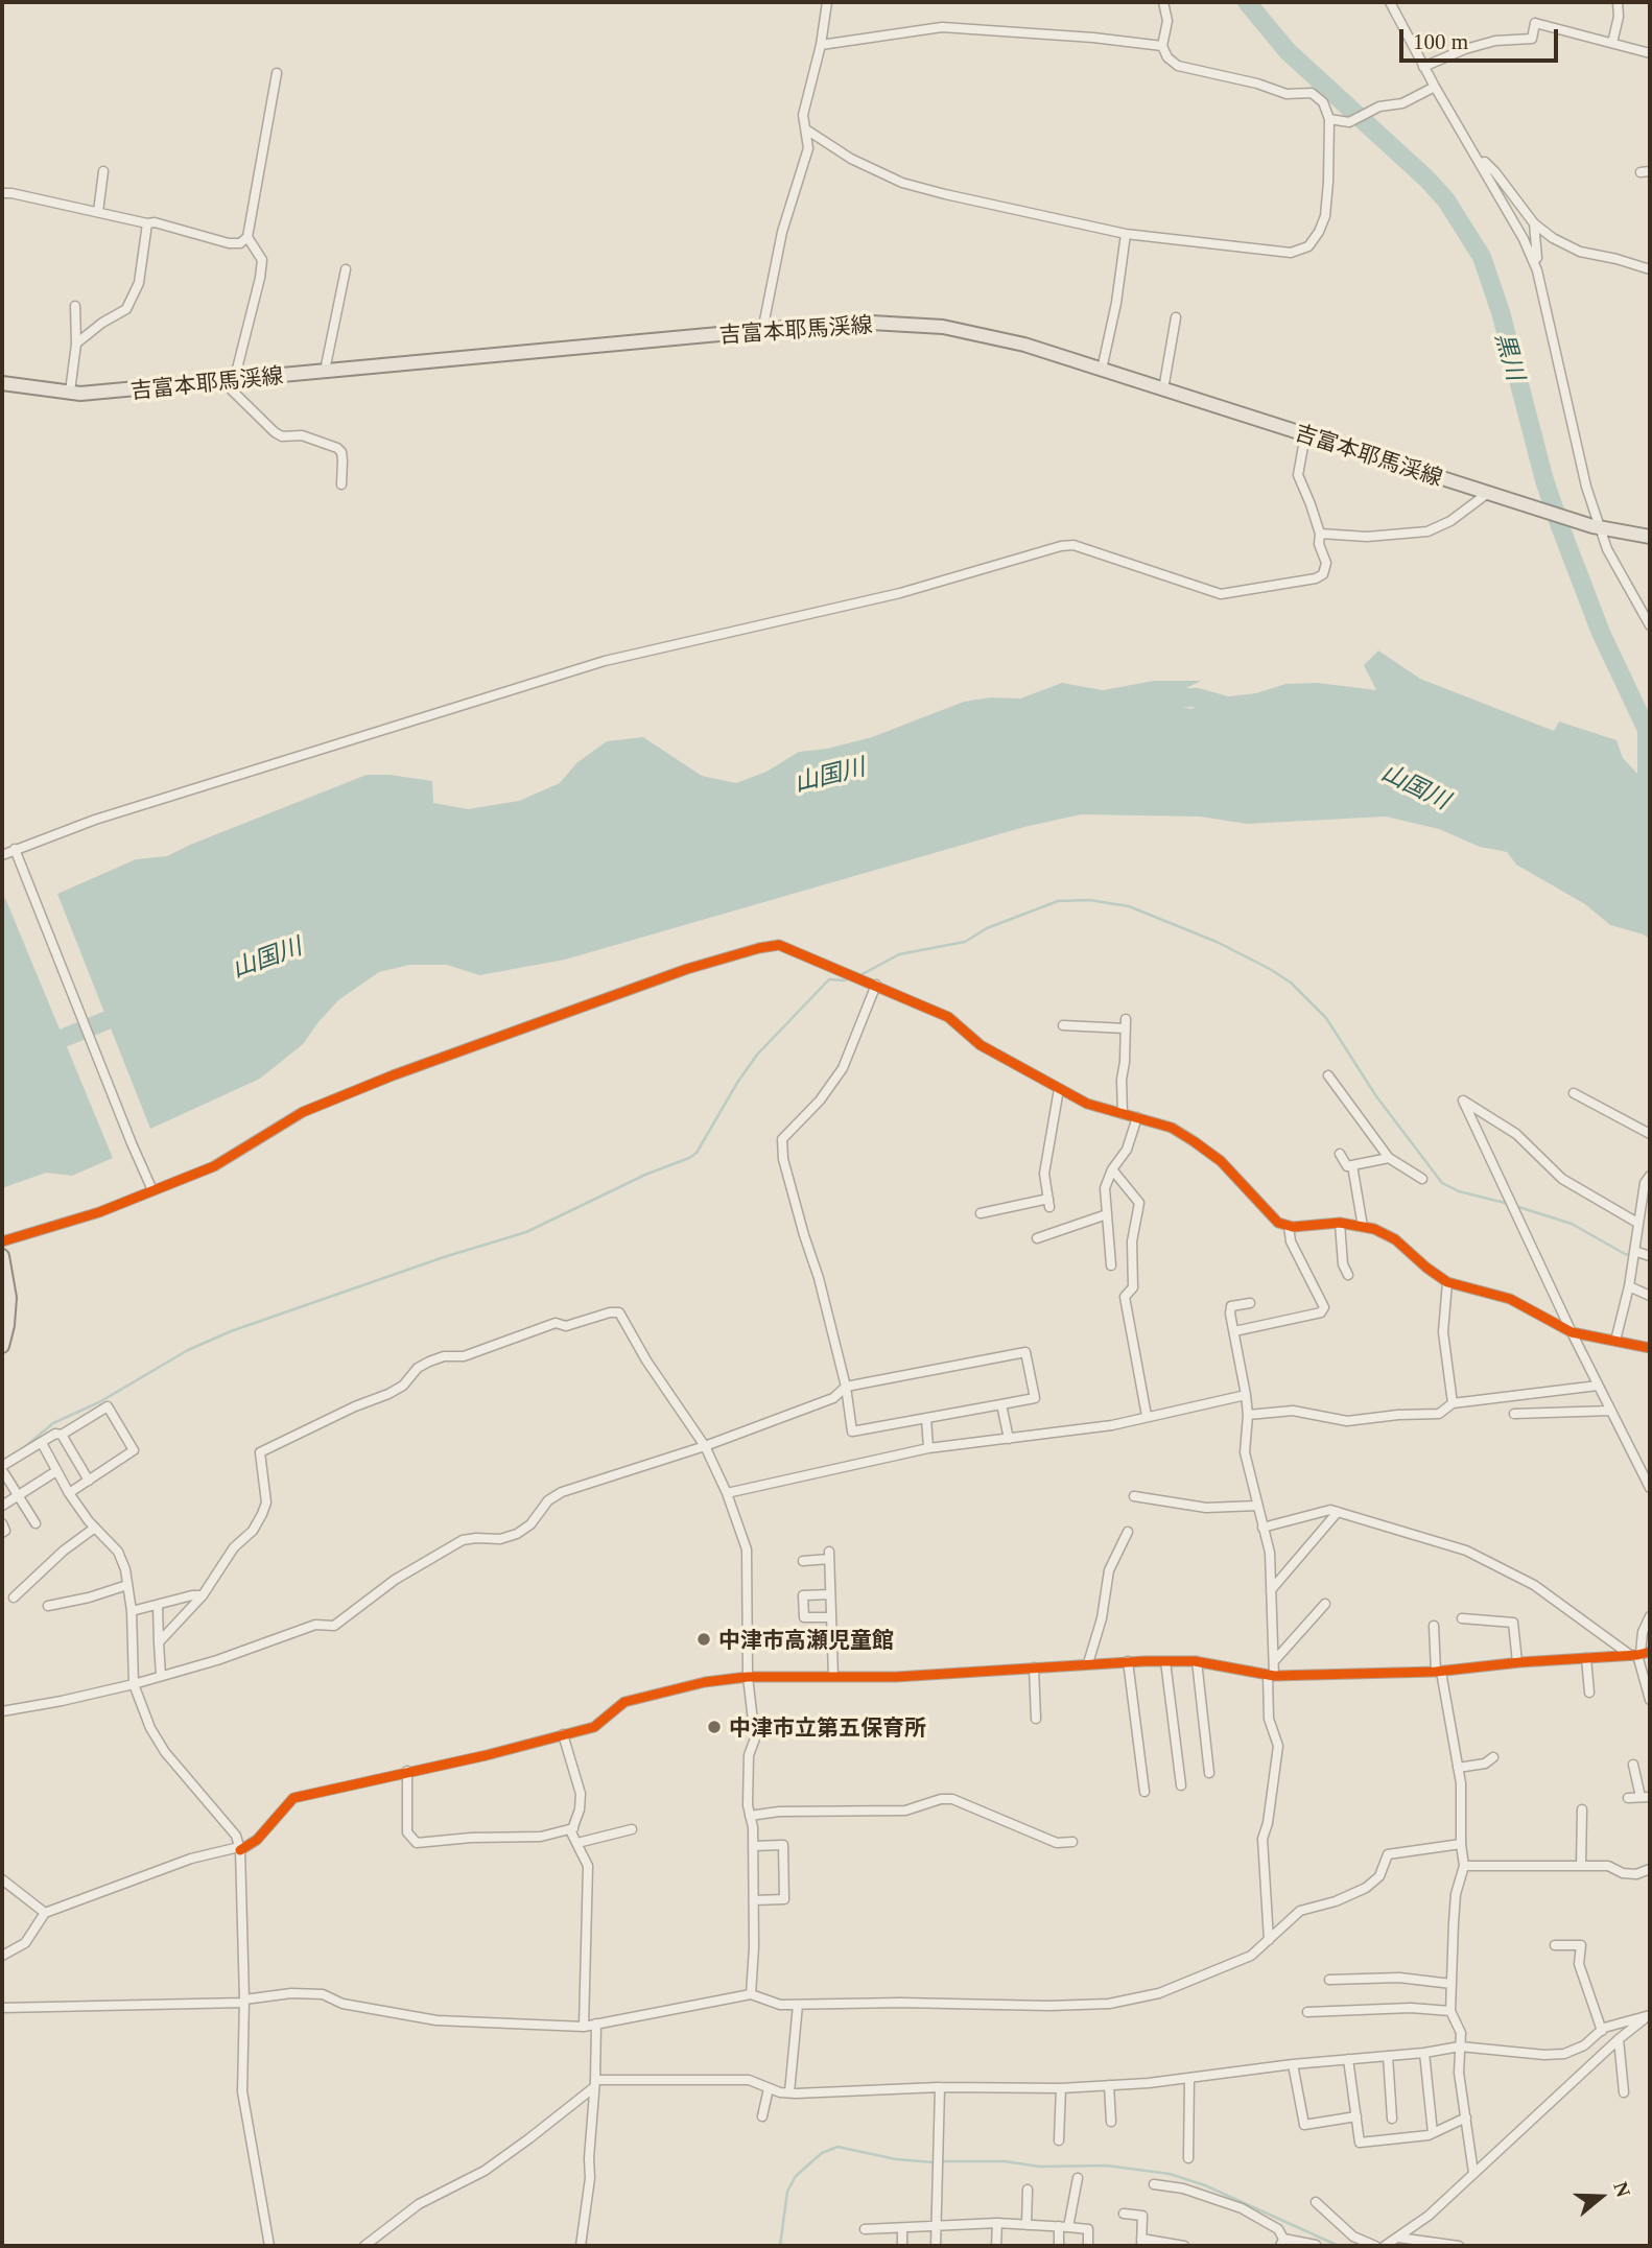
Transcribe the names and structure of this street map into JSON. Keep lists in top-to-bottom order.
{
  "streets": {
    "main road": ["吉富本耶馬渓線"]
  },
  "water": ["黒川", "山国川"],
  "places": ["中津市高瀬児童館", "中津市立第五保育所"],
  "scale_bar": "100 m",
  "north": "right"
}
